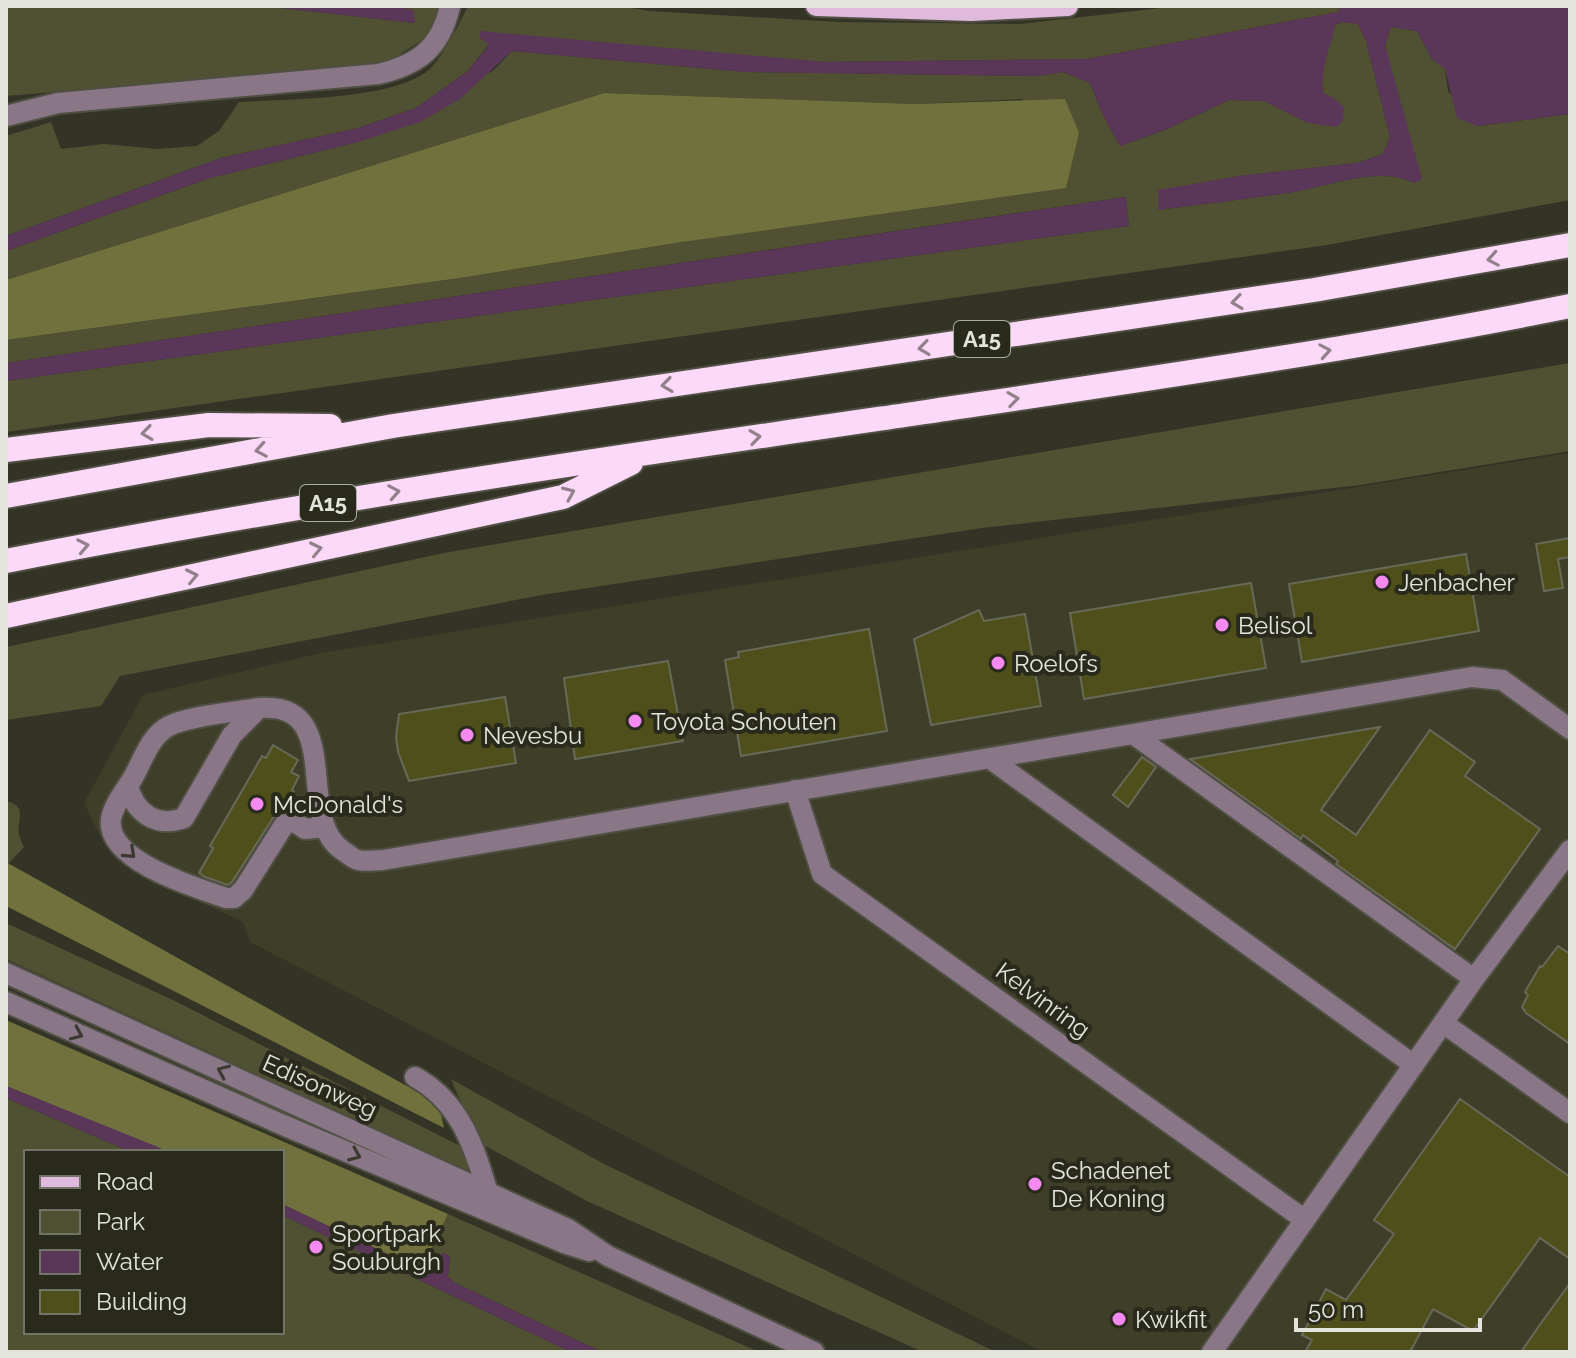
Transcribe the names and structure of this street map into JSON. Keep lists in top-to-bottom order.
{
  "streets": {
    "highway": ["A15"],
    "street": ["Kelvinring", "Edisonweg"]
  },
  "places": [
    "Jenbacher",
    "Belisol",
    "Roelofs",
    "Toyota Schouten",
    "Nevesbu",
    "McDonald's",
    "Schadenet De Koning",
    "Sportpark Souburgh",
    "Kwikfit"
  ],
  "legend": [
    "Road",
    "Park",
    "Water",
    "Building"
  ],
  "scale_bar": "50 m"
}
